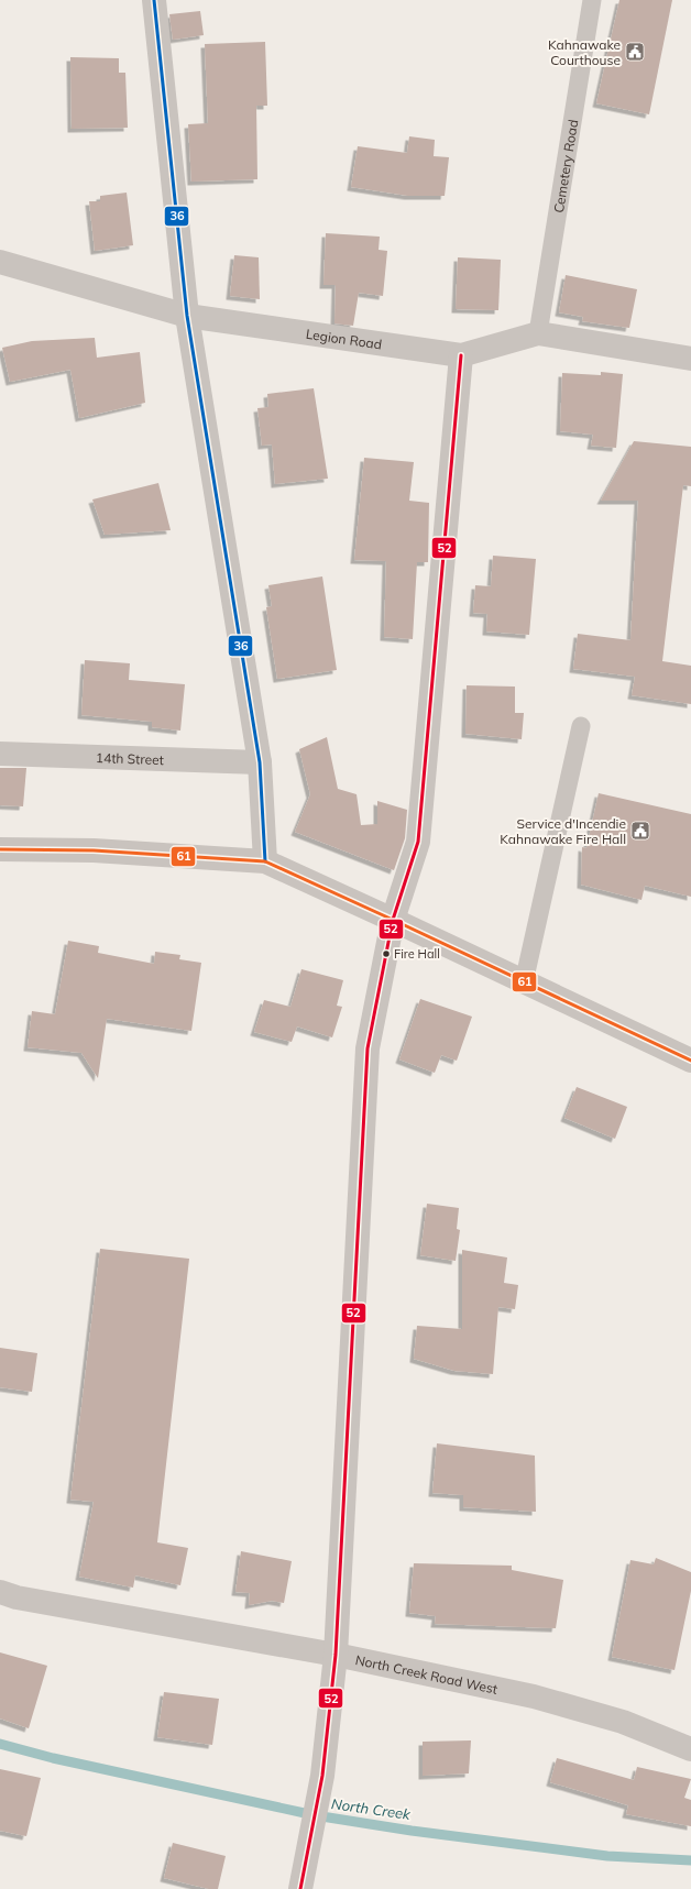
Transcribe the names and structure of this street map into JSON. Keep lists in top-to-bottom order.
{
  "streets": {
    "street": ["Legion Road", "14th Street", "North Creek Road West"],
    "lane": ["Cemetery Road"]
  },
  "crossings": [
    ["Cemetery Road", "Legion Road"]
  ],
  "water": ["North Creek"],
  "places": {
    "public building": ["Kahnawake Courthouse", "Service d'Incendie Kahnawake Fire Hall"],
    "other": ["Fire Hall"]
  },
  "lines": ["transit line 36", "transit line 52", "transit line 61"]
}
